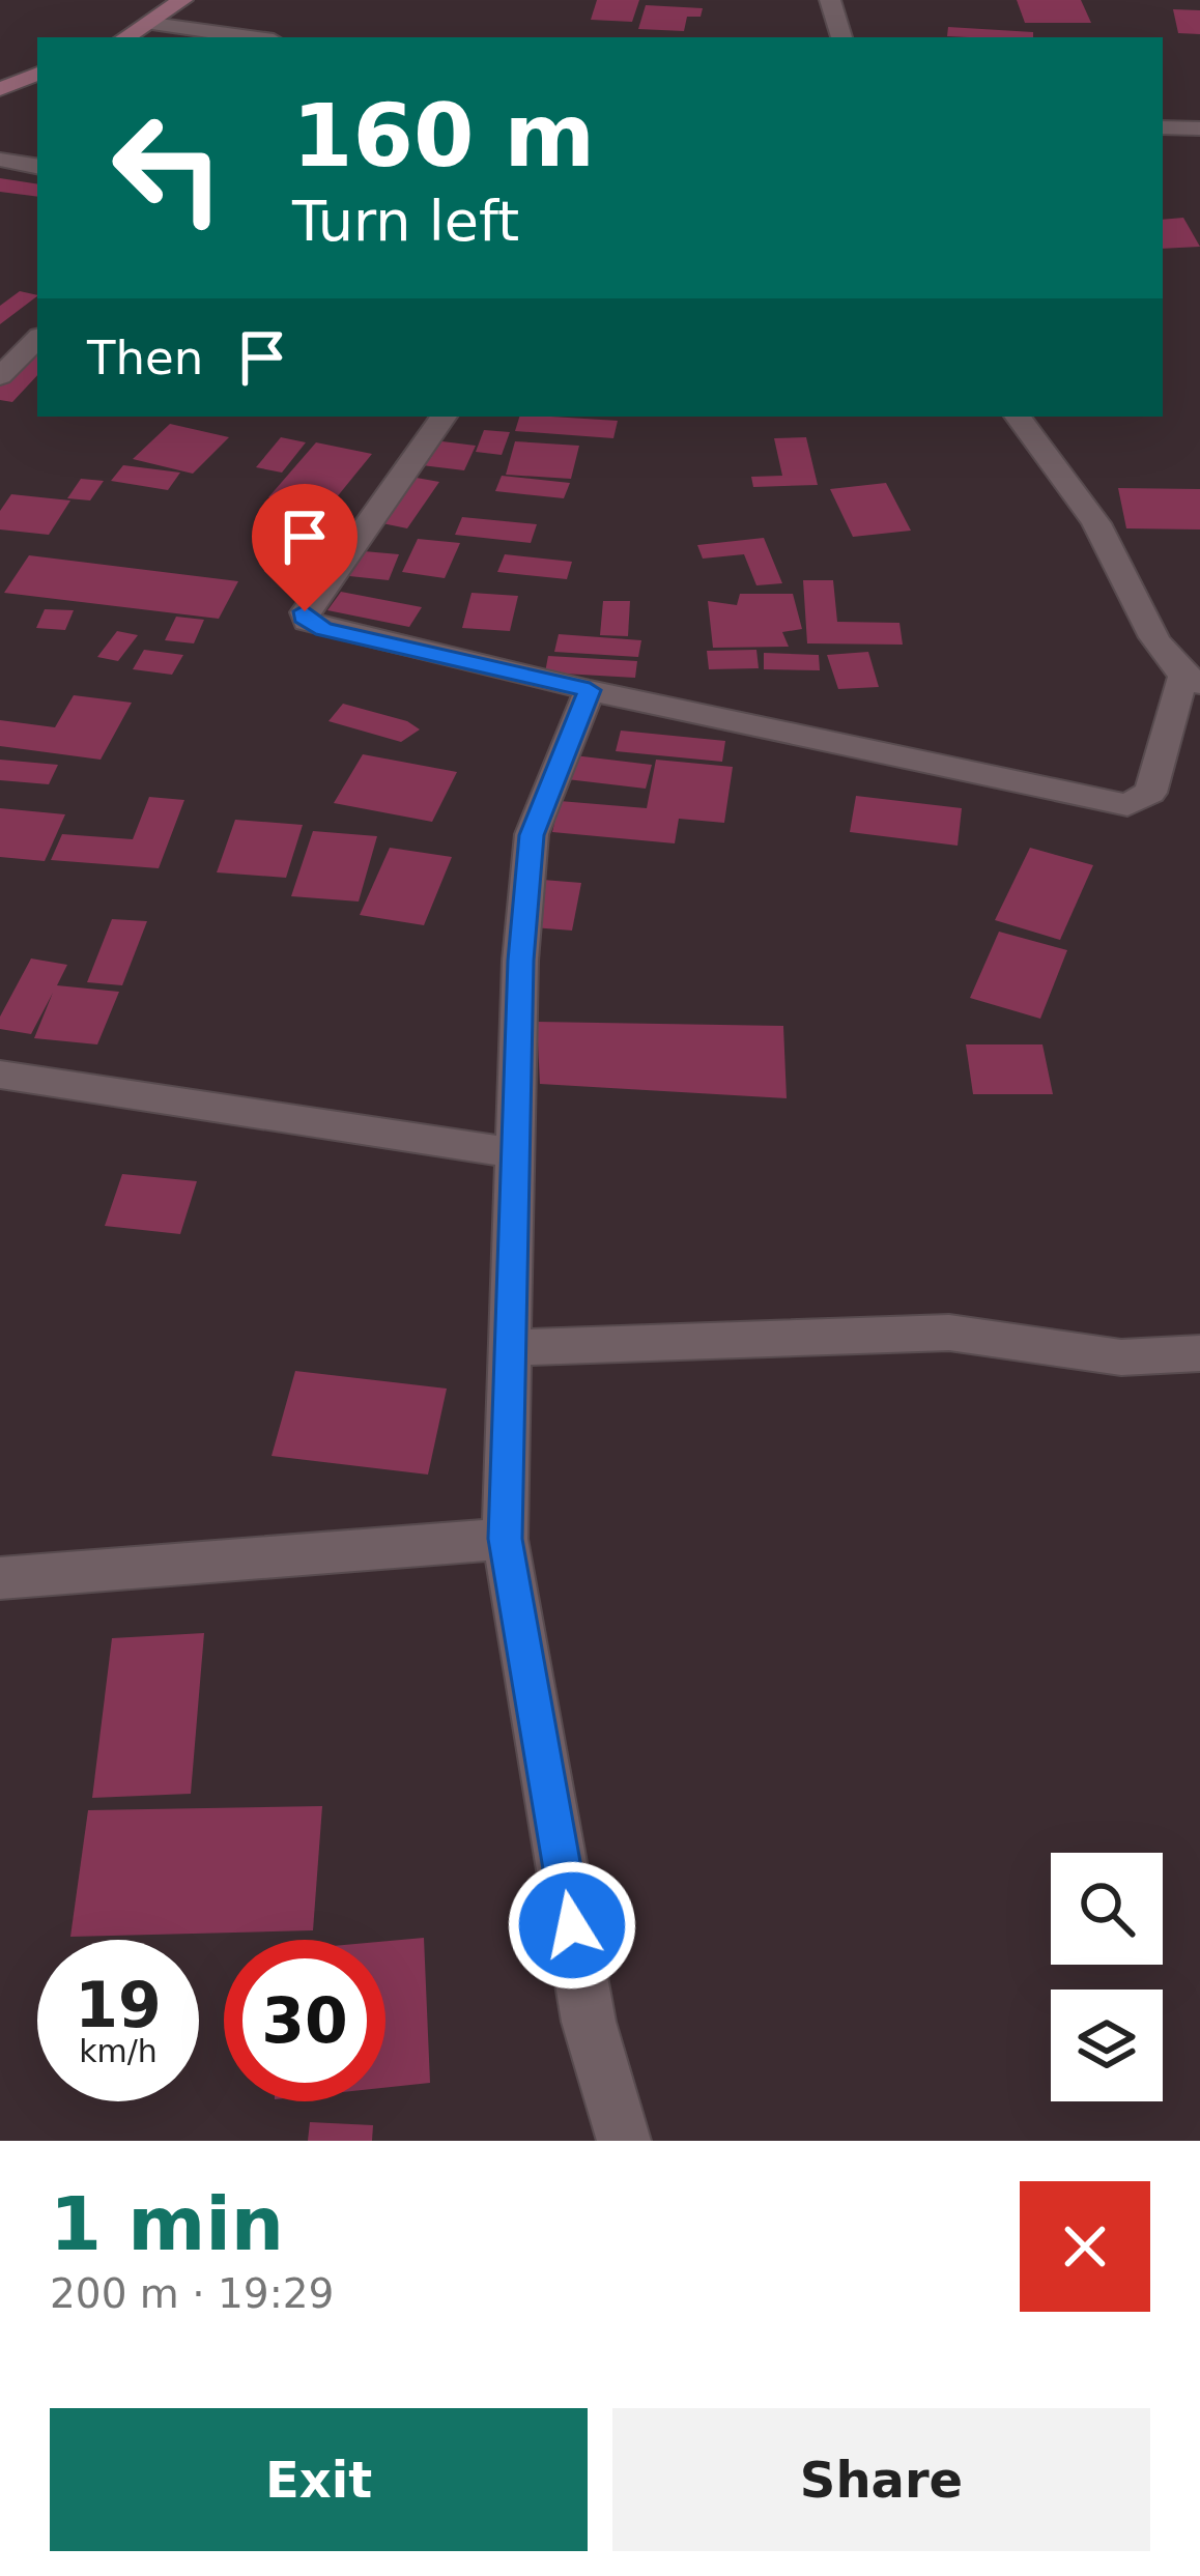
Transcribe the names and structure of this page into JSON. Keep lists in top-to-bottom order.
{
  "page": {
    "turn": ["160 m", "Turn left"],
    "then": "Then",
    "speed": "19 km/h",
    "limit": "30",
    "heading": ["1 min", "200 m · 19:29"],
    "buttons": ["Exit", "Share"]
  }
}
